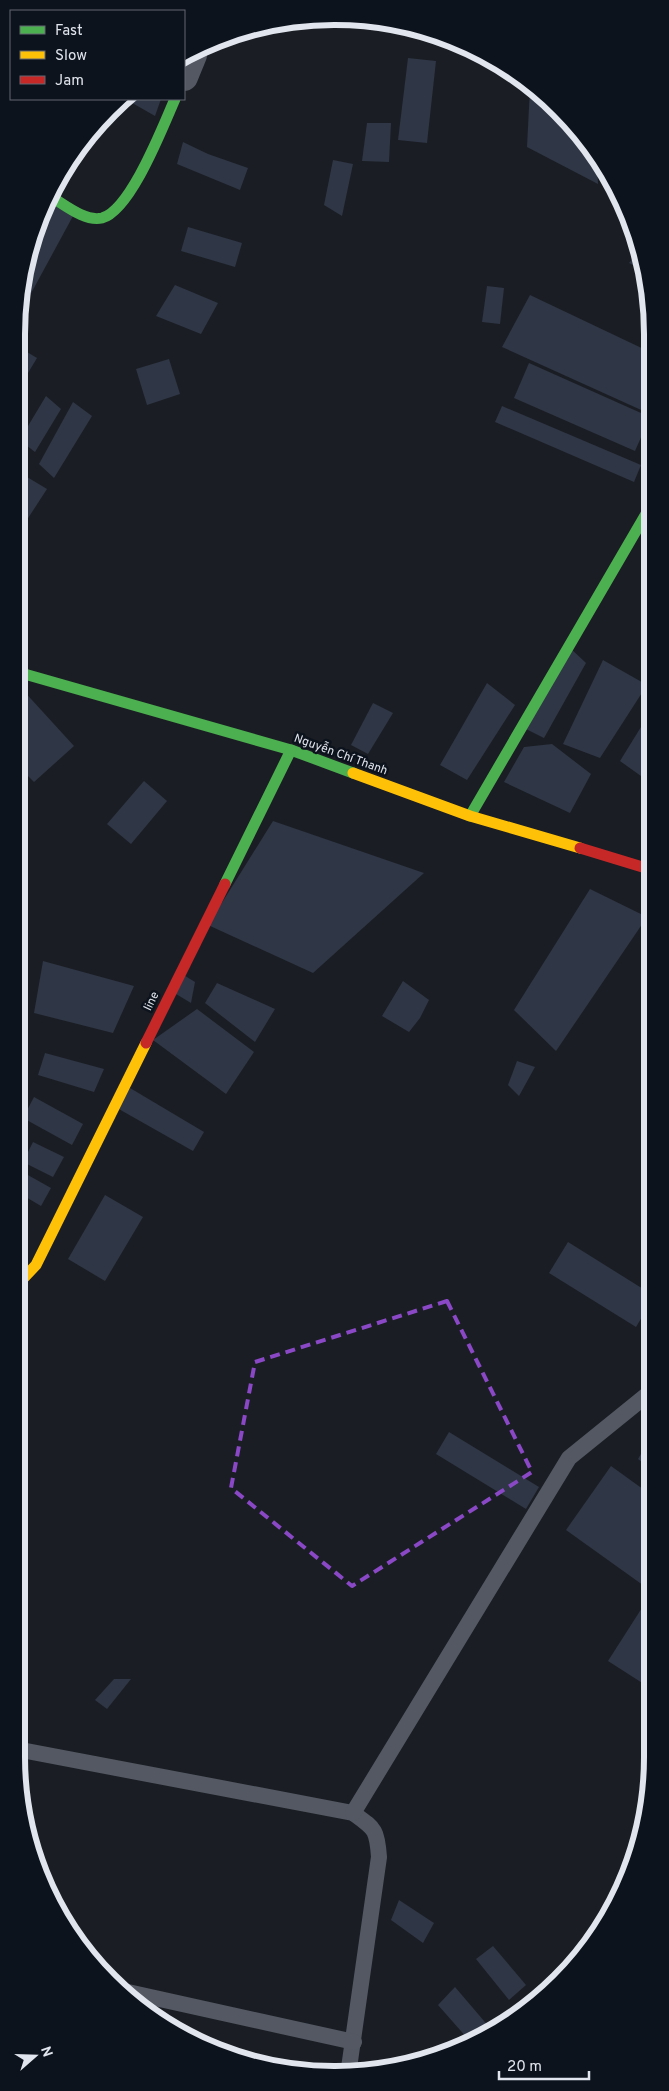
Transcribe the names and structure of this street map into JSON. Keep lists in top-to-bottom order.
{
  "streets": {
    "street": ["Nguyễn Chí Thanh", "line"]
  },
  "crossings": [
    ["Nguyễn Chí Thanh", "line"]
  ],
  "legend": ["Fast", "Slow", "Jam"],
  "scale_bar": "20 m",
  "north": "right"
}
